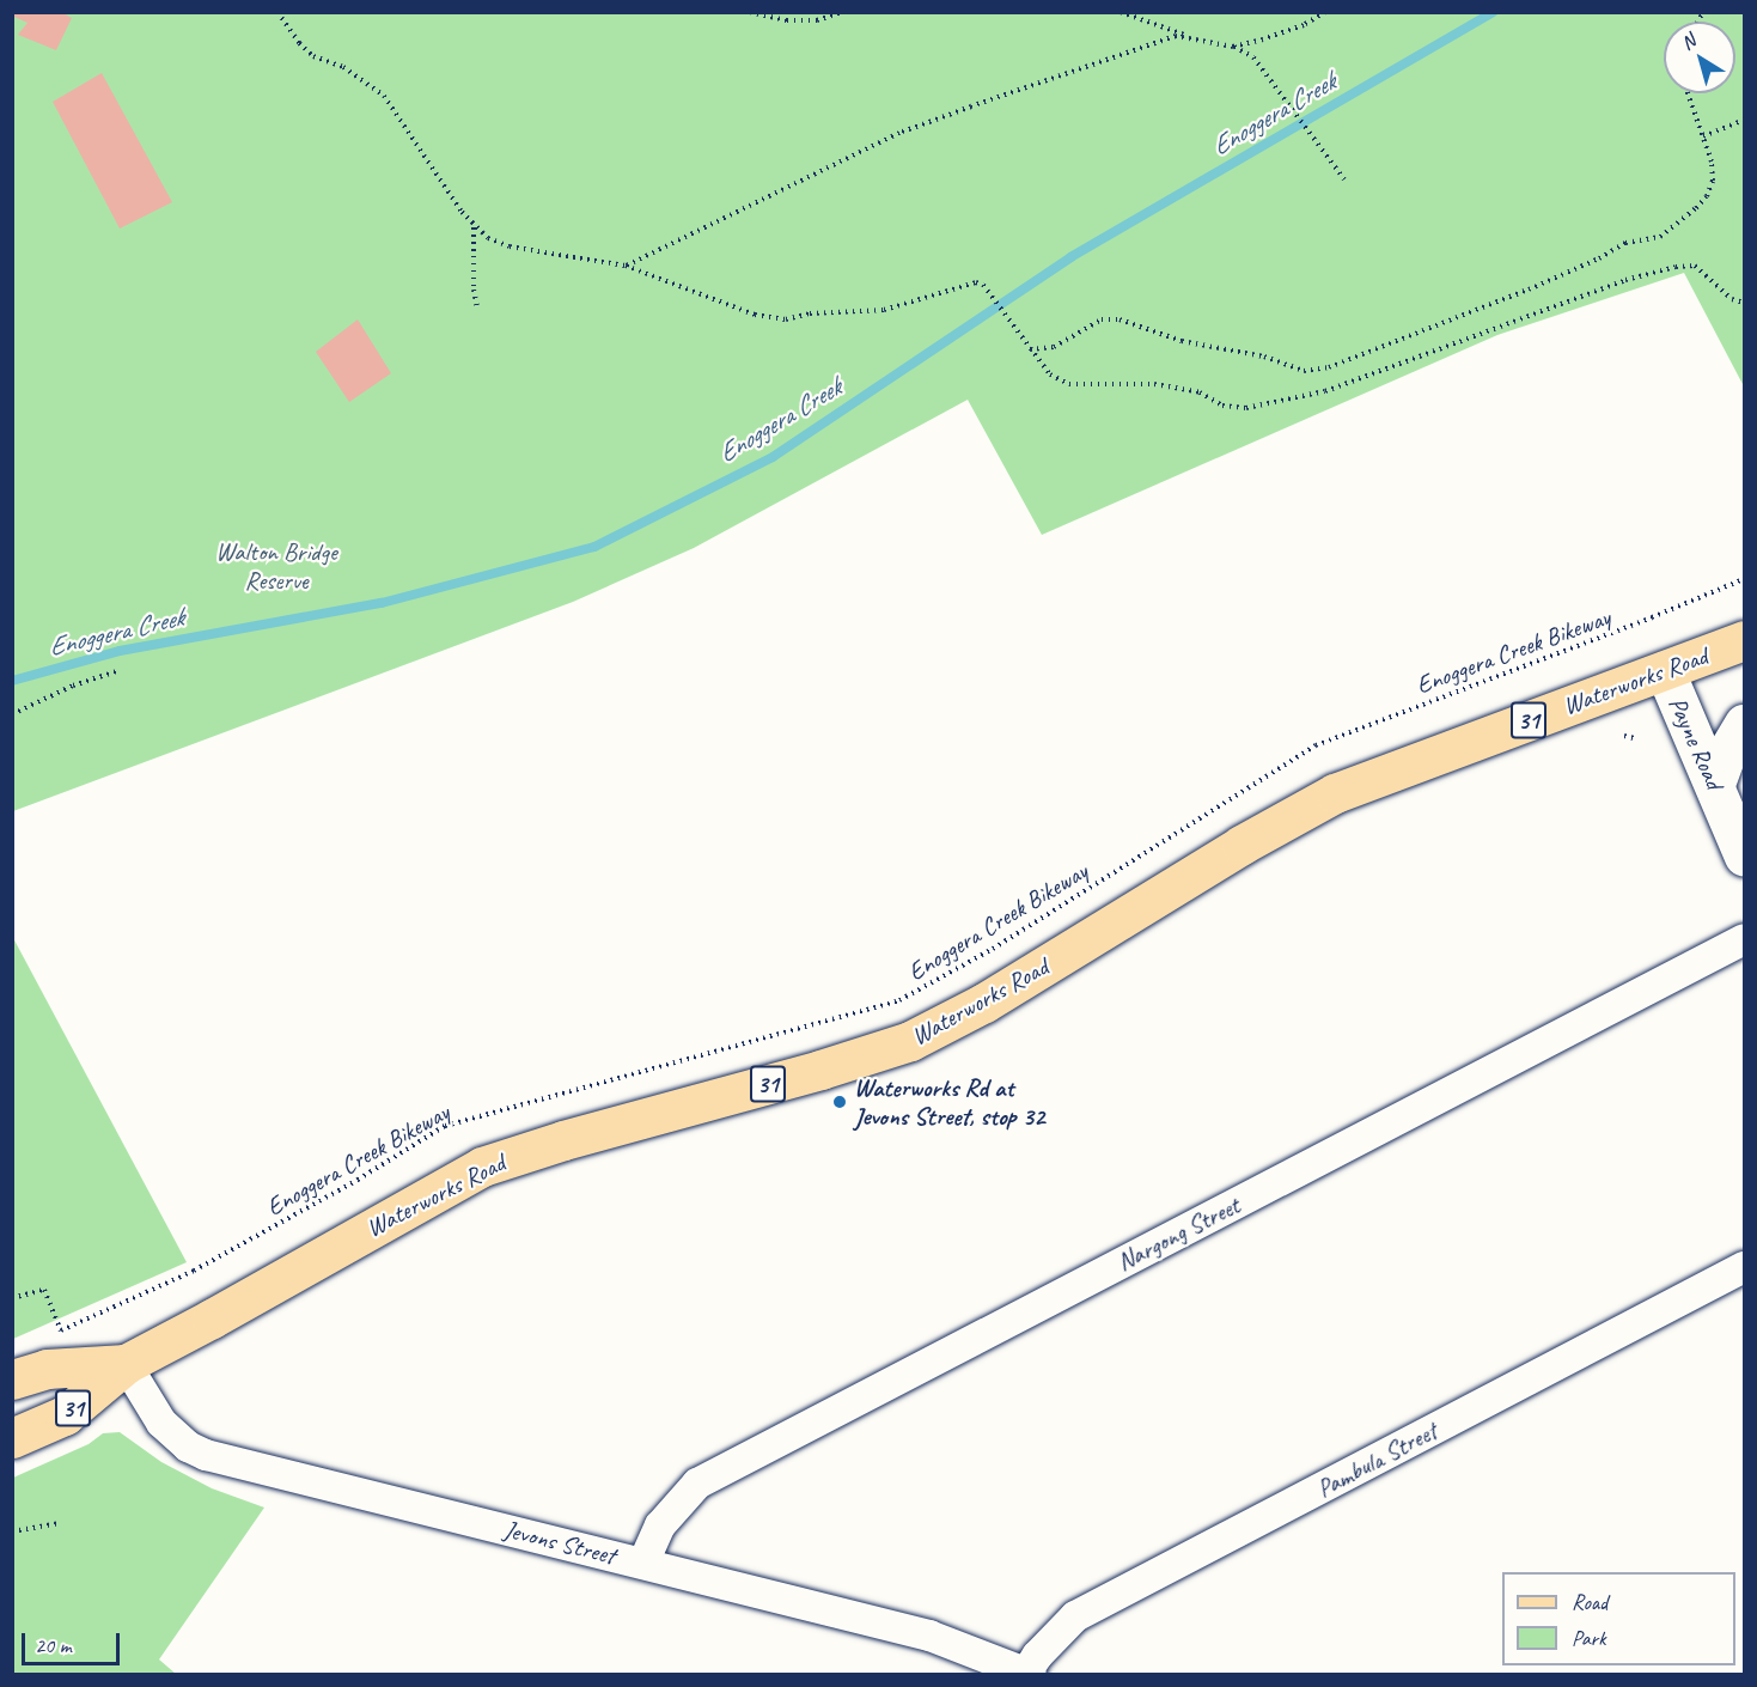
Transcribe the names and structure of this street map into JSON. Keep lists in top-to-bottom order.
{
  "streets": {
    "main road": ["Waterworks Road", "31", "Payne Road"],
    "street": ["Nargong Street", "Pambula Street", "Jevons Street"],
    "path": ["Enoggera Creek Bikeway"]
  },
  "crossings": [
    ["Waterworks Road", "Payne Road"],
    ["Waterworks Road", "Jevons Street"],
    ["Nargong Street", "Jevons Street"],
    ["Pambula Street", "Jevons Street"]
  ],
  "water": ["Enoggera Creek"],
  "parks": ["Walton Bridge Reserve"],
  "places": ["Waterworks Rd at Jevons Street, stop 32"],
  "legend": ["Road", "Park"],
  "scale_bar": "20 m",
  "north": "top left"
}
